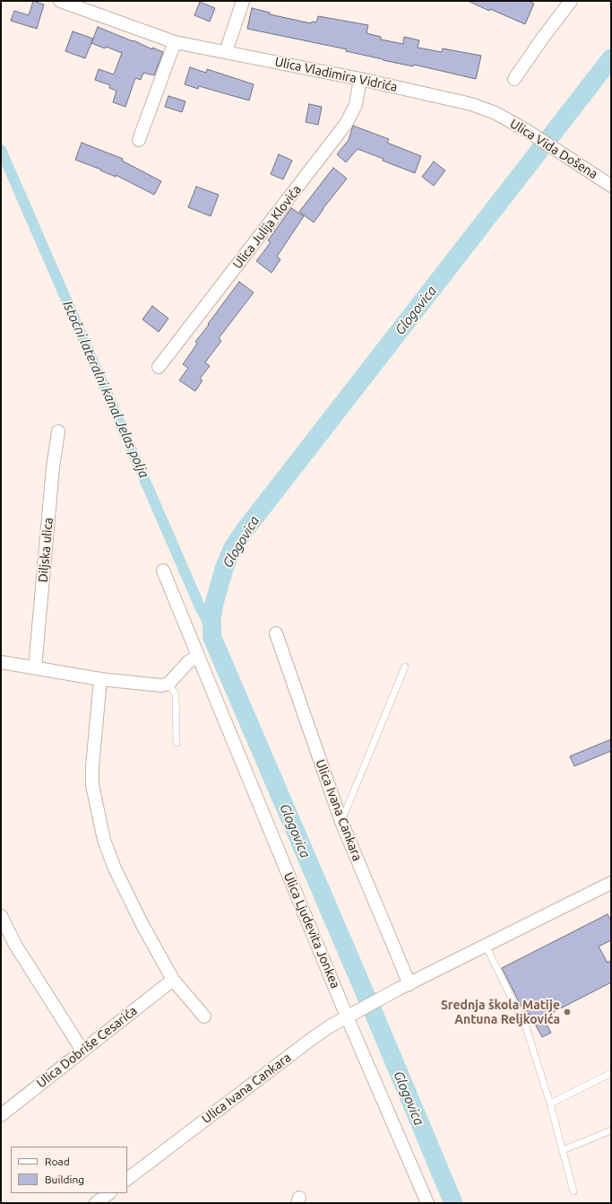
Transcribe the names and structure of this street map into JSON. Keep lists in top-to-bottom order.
{
  "streets": {
    "street": [
      "Ulica Vladimira Vidrića",
      "Ulica Vida Došena",
      "Ulica Julija Klovića",
      "Diljska ulica",
      "Ulica Ivana Cankara",
      "Ulica Ljudevita Jonkea",
      "Ulica Dobriše Cesarića"
    ]
  },
  "crossings": [
    ["Ulica Vladimira Vidrića", "Ulica Vida Došena"],
    ["Ulica Vladimira Vidrića", "Ulica Julija Klovića"],
    ["Ulica Ivana Cankara", "Ulica Ljudevita Jonkea"]
  ],
  "water": ["Glogovica", "Istočni lateralni kanal Jelas polja"],
  "places": ["Srednja škola Matije Antuna Reljkovića"],
  "legend": ["Road", "Building"]
}
